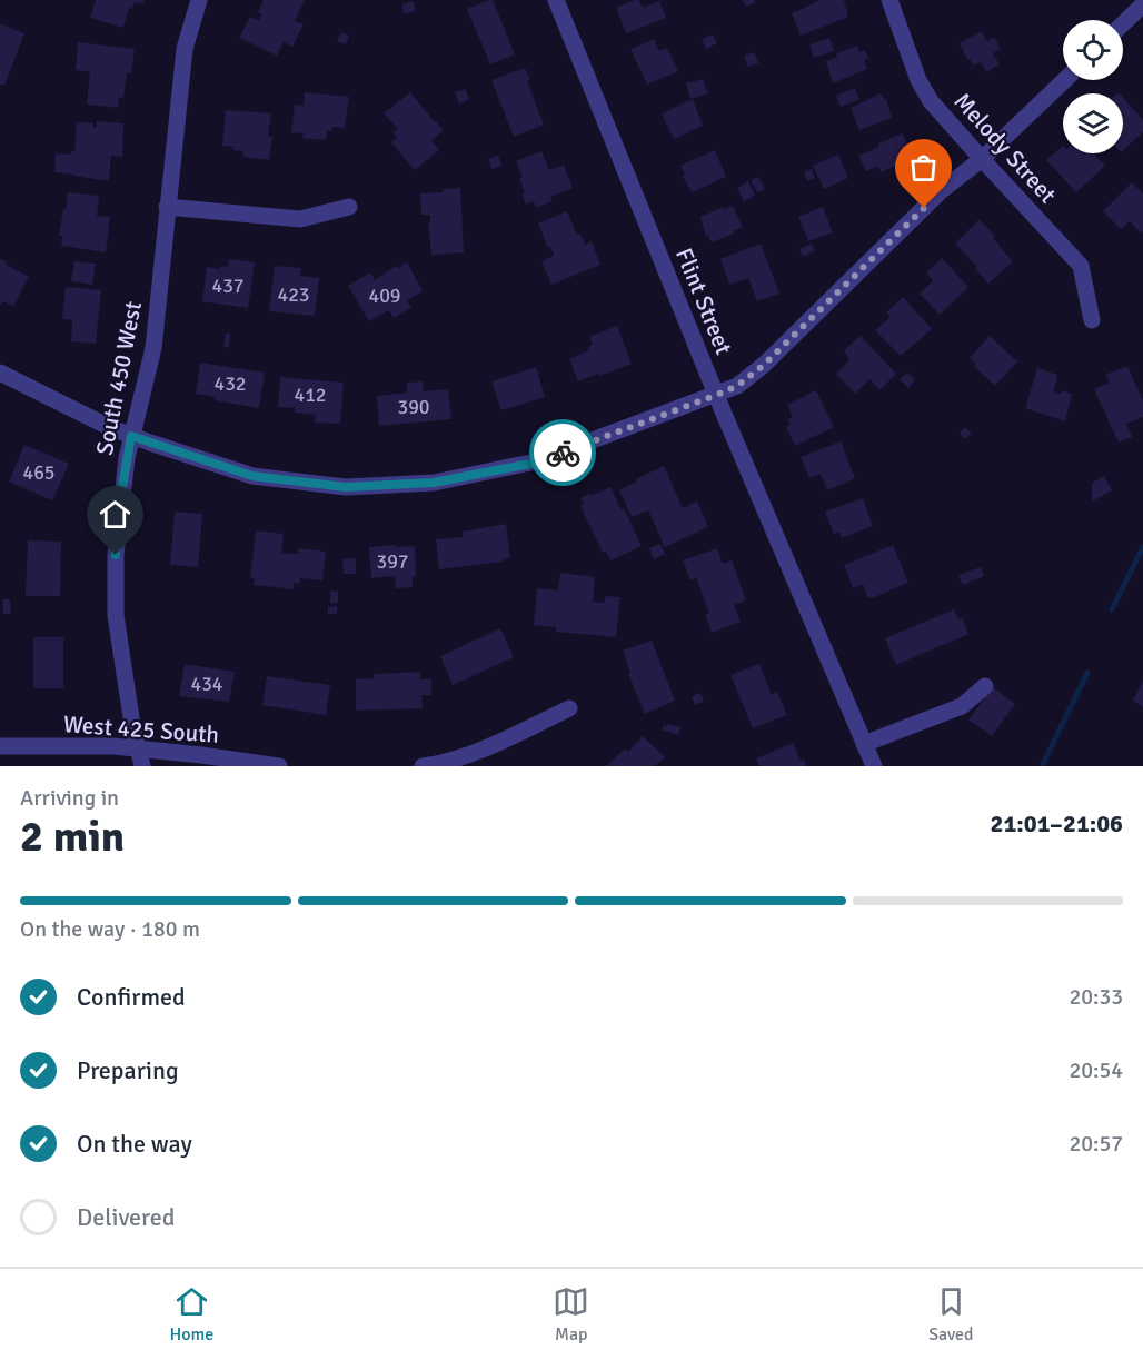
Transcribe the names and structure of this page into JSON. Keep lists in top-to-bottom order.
{
  "streets": {
    "street": [
      "Melody Street",
      "Flint Street",
      "South 450 West",
      "West 425 South"
    ]
  },
  "crossings": [
    ["South 450 West", "West 425 South"]
  ],
  "house_numbers": [
    "437",
    "423",
    "409",
    "432",
    "412",
    "390",
    "465",
    "397",
    "434"
  ],
  "page": {
    "heading": ["2 min", "Arriving in", "21:01–21:06"],
    "bar": "On the way · 180 m",
    "list": [
      ["Confirmed", "20:33"],
      ["Preparing", "20:54"],
      ["On the way", "20:57"],
      "Delivered"
    ],
    "tabs": ["Home", "Map", "Saved"]
  }
}
